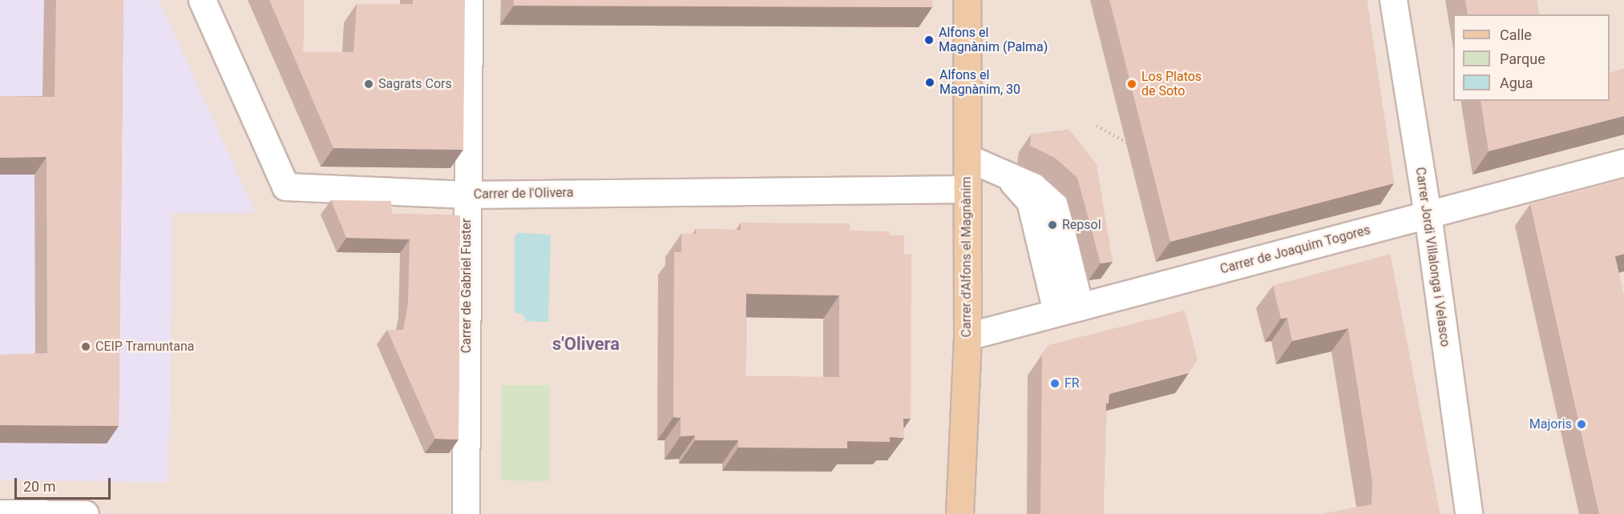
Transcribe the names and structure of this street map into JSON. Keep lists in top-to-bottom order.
{
  "streets": {
    "main road": ["Carrer d'Alfons el Magnànim"],
    "street": [
      "Carrer de l'Olivera",
      "Carrer de Joaquim Togores",
      "Carrer Jordi Villalonga i Velasco",
      "Carrer de Gabriel Fuster"
    ]
  },
  "crossings": [
    ["Carrer de l'Olivera", "Carrer d'Alfons el Magnànim"],
    ["Carrer de l'Olivera", "Carrer de Gabriel Fuster"],
    ["Carrer de Joaquim Togores", "Carrer d'Alfons el Magnànim"],
    ["Carrer de Joaquim Togores", "Carrer Jordi Villalonga i Velasco"]
  ],
  "districts": ["s'Olivera"],
  "places": [
    "Alfons el Magnànim (Palma)",
    "Alfons el Magnànim, 30",
    "Sagrats Cors",
    "Los Platos de Soto",
    "Repsol",
    "CEIP Tramuntana",
    "FR",
    "Majoris"
  ],
  "legend": ["Calle", "Parque", "Agua"],
  "scale_bar": "20 m"
}
